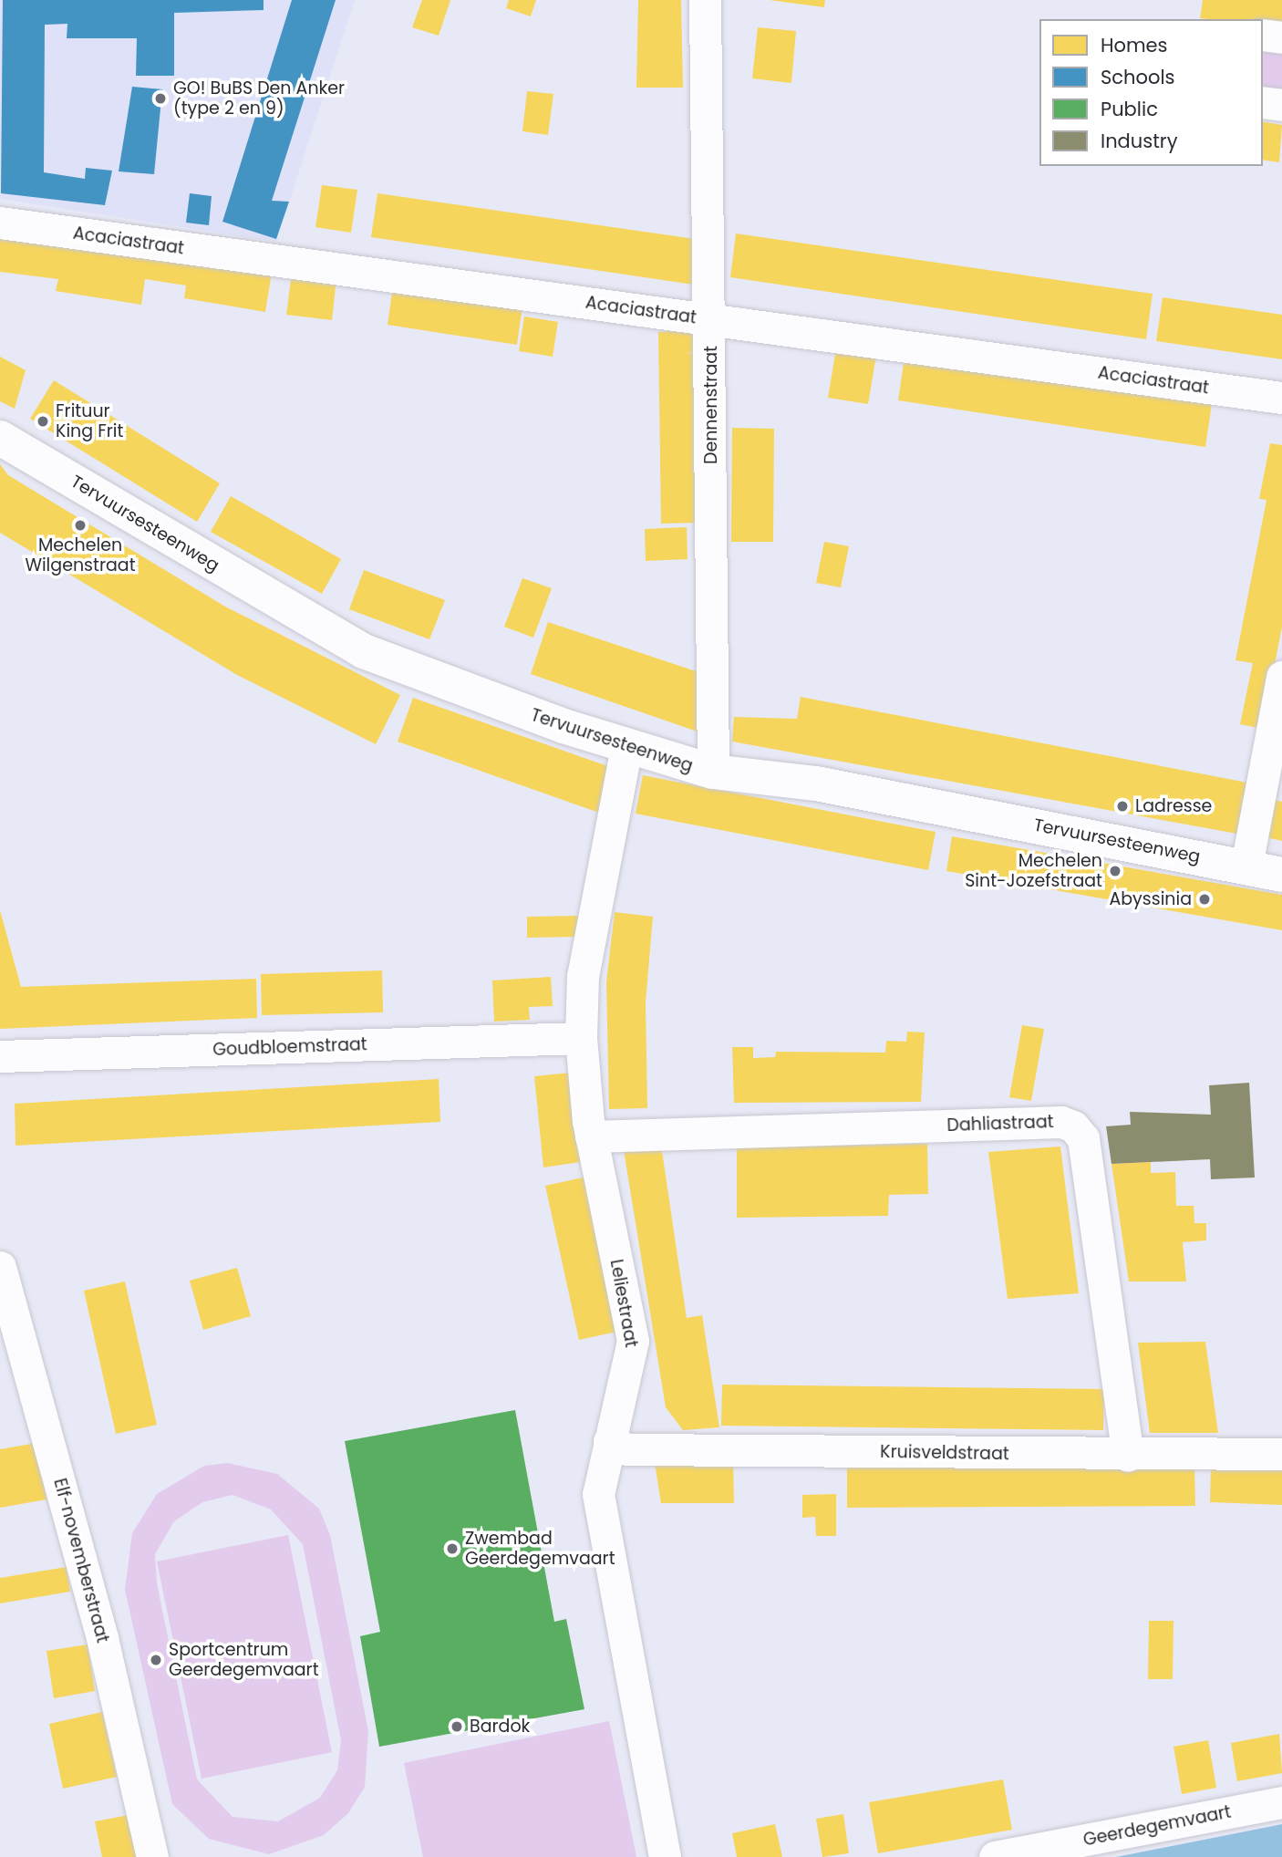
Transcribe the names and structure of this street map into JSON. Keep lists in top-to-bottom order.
{
  "streets": {
    "street": [
      "Acaciastraat",
      "Dennenstraat",
      "Tervuursesteenweg",
      "Goudbloemstraat",
      "Dahliastraat",
      "Leliestraat",
      "Kruisveldstraat",
      "Elf-novemberstraat",
      "Geerdegemvaart"
    ]
  },
  "crossings": [
    ["Acaciastraat", "Dennenstraat"],
    ["Dennenstraat", "Tervuursesteenweg"],
    ["Tervuursesteenweg", "Leliestraat"],
    ["Goudbloemstraat", "Leliestraat"],
    ["Dahliastraat", "Leliestraat"],
    ["Dahliastraat", "Kruisveldstraat"],
    ["Leliestraat", "Kruisveldstraat"]
  ],
  "places": [
    "GO! BuBS Den Anker (type 2 en 9)",
    "Frituur King Frit",
    "Mechelen Wilgenstraat",
    "Ladresse",
    "Mechelen Sint-Jozefstraat",
    "Abyssinia",
    "Zwembad Geerdegemvaart",
    "Sportcentrum Geerdegemvaart",
    "Bardok"
  ],
  "legend": [
    "Homes",
    "Schools",
    "Public",
    "Industry"
  ]
}
